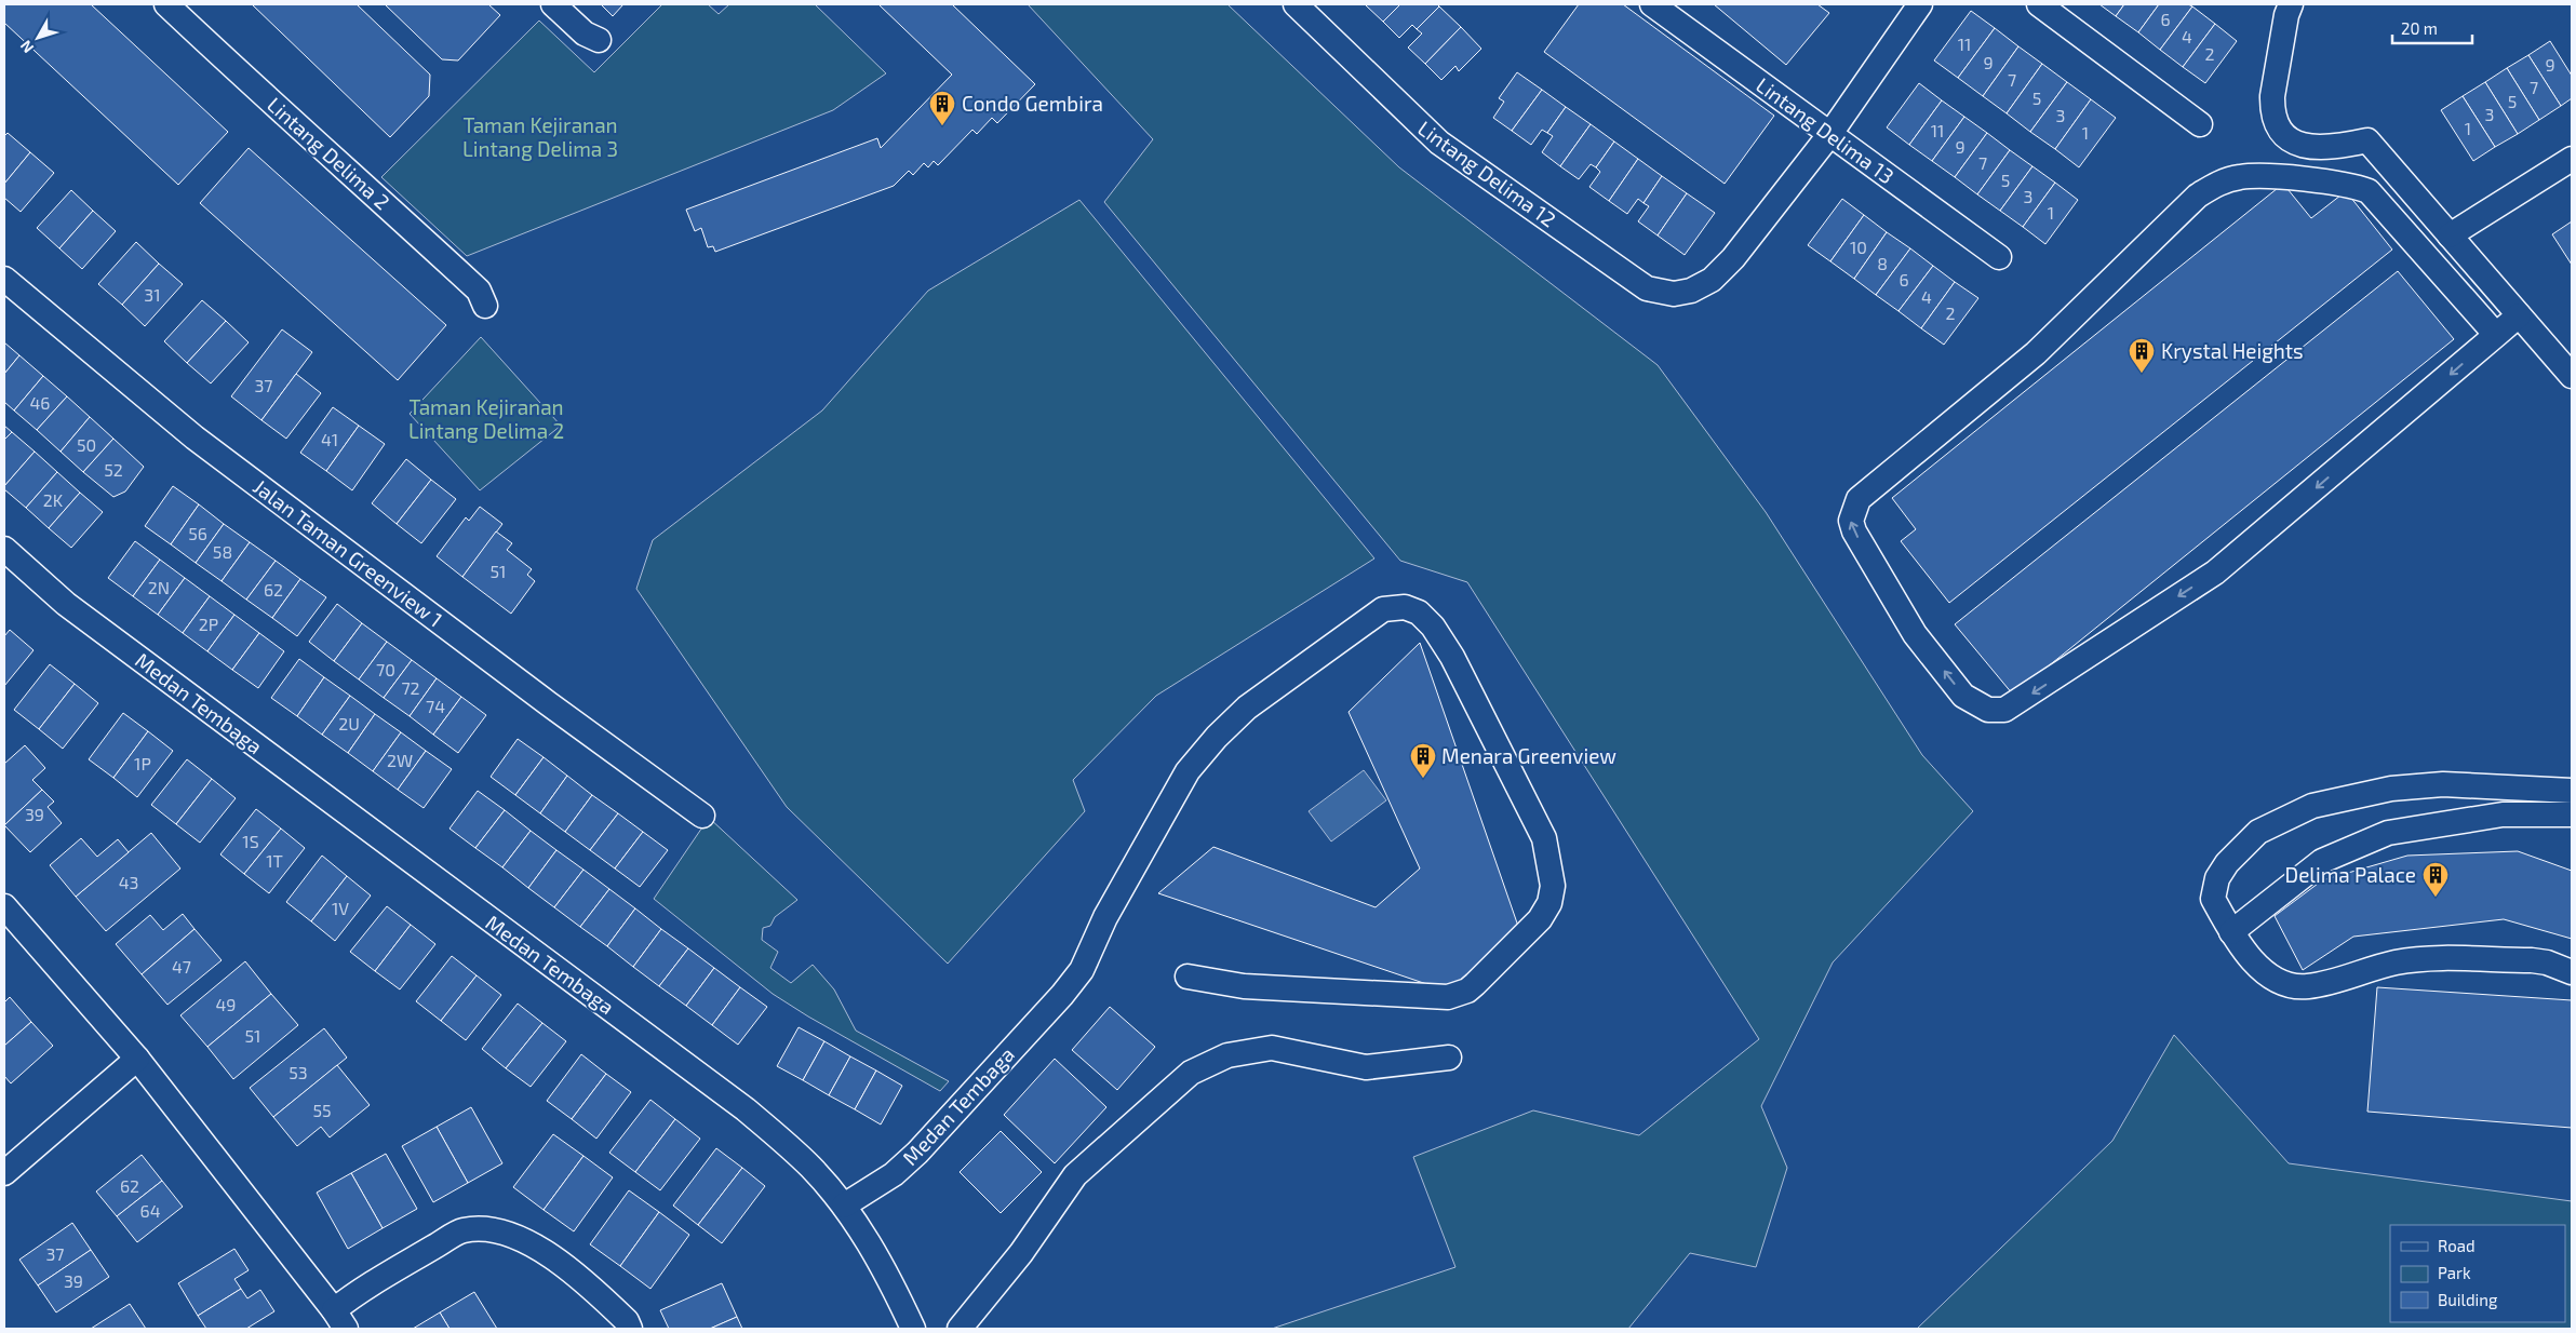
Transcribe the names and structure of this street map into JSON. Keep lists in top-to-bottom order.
{
  "streets": {
    "street": [
      "Lintang Delima 13",
      "Lintang Delima 2",
      "Lintang Delima 12",
      "Jalan Taman Greenview 1",
      "Medan Tembaga"
    ]
  },
  "crossings": [
    ["Lintang Delima 13", "Lintang Delima 12"]
  ],
  "parks": ["Taman Kejiranan Lintang Delima 3", "Taman Kejiranan Lintang Delima 2"],
  "places": {
    "building": [
      "Condo Gembira",
      "Krystal Heights",
      "Menara Greenview",
      "Delima Palace"
    ]
  },
  "house_numbers": [
    "6",
    "4",
    "11",
    "2",
    "9",
    "9",
    "7",
    "7",
    "5",
    "5",
    "3",
    "3",
    "1",
    "11",
    "1",
    "9",
    "7",
    "5",
    "3",
    "1",
    "10",
    "8",
    "6",
    "31",
    "4",
    "2",
    "37",
    "46",
    "41",
    "50",
    "52",
    "2K",
    "56",
    "58",
    "51",
    "2N",
    "62",
    "2P",
    "70",
    "72",
    "74",
    "2U",
    "2W",
    "1P",
    "39",
    "1S",
    "1T",
    "43",
    "1V",
    "47",
    "49",
    "51",
    "53",
    "55",
    "62",
    "64",
    "37",
    "39"
  ],
  "legend": ["Road", "Park", "Building"],
  "scale_bar": "20 m",
  "north": "bottom left"
}
